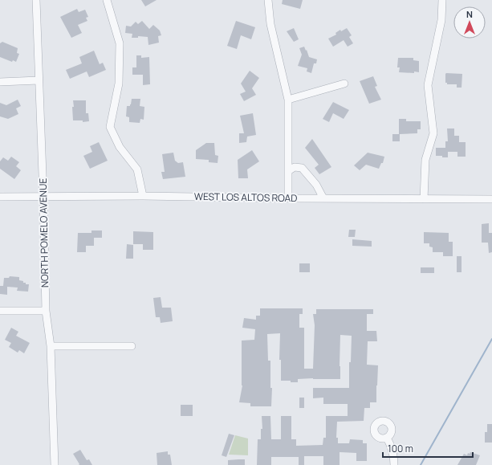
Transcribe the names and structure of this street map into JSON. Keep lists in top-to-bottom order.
{
  "streets": {
    "street": ["WEST LOS ALTOS ROAD", "NORTH POMELO AVENUE"]
  },
  "crossings": [
    ["WEST LOS ALTOS ROAD", "NORTH POMELO AVENUE"]
  ],
  "scale_bar": "100 m",
  "north": "top"
}
